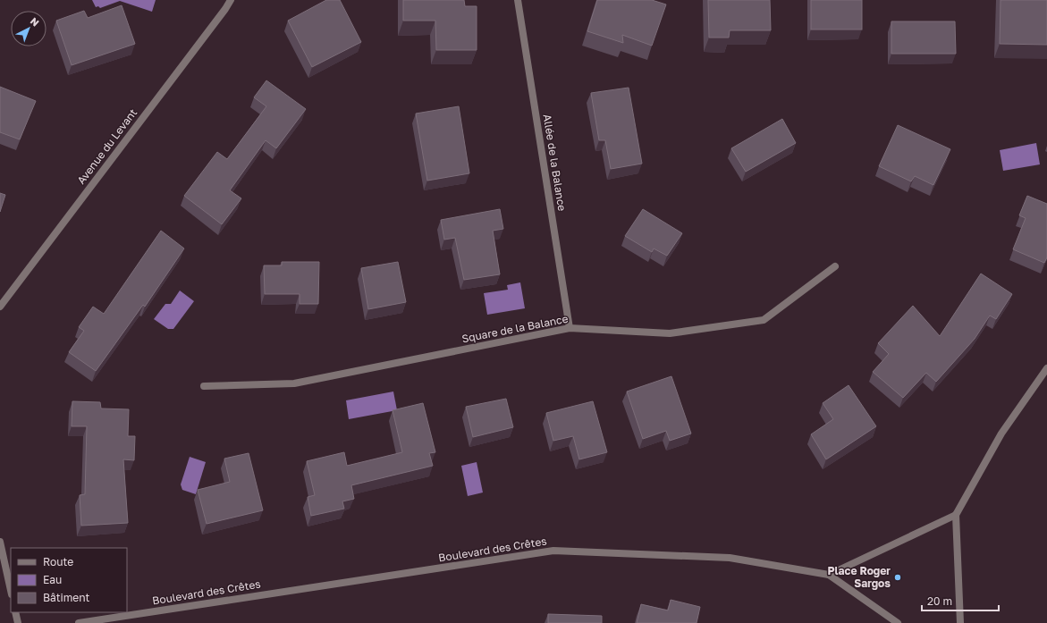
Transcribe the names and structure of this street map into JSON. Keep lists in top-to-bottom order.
{
  "streets": {
    "street": [
      "Avenue du Levant",
      "Allée de la Balance",
      "Square de la Balance",
      "Boulevard des Crêtes"
    ]
  },
  "crossings": [
    ["Allée de la Balance", "Square de la Balance"]
  ],
  "places": ["Place Roger Sargos"],
  "legend": ["Route", "Eau", "Bâtiment"],
  "scale_bar": "20 m",
  "north": "top right"
}
